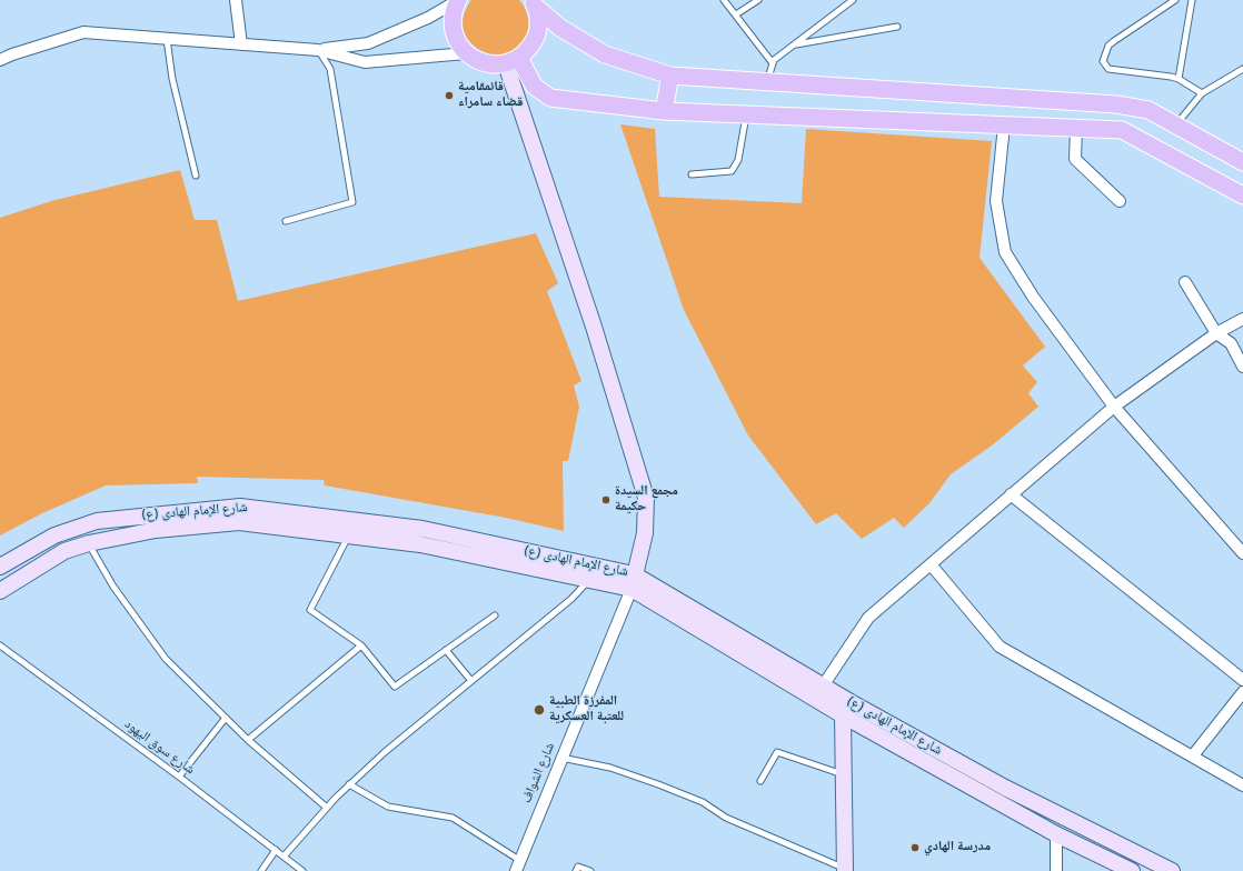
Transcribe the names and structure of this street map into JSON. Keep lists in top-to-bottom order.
{
  "streets": {
    "main road": ["شارع الإمام الهادی (ع)"],
    "street": ["شارع الشواف"],
    "lane": ["شارع سوق اليهود"]
  },
  "crossings": [
    ["شارع الإمام الهادی (ع)", "شارع الشواف"]
  ],
  "places": [
    "قائمقامية قضاء سامراء",
    "مجمع السيدة حكيمة",
    "المفرزة الطبية للعتبة العسكرية",
    "مدرسة الهادي"
  ]
}
